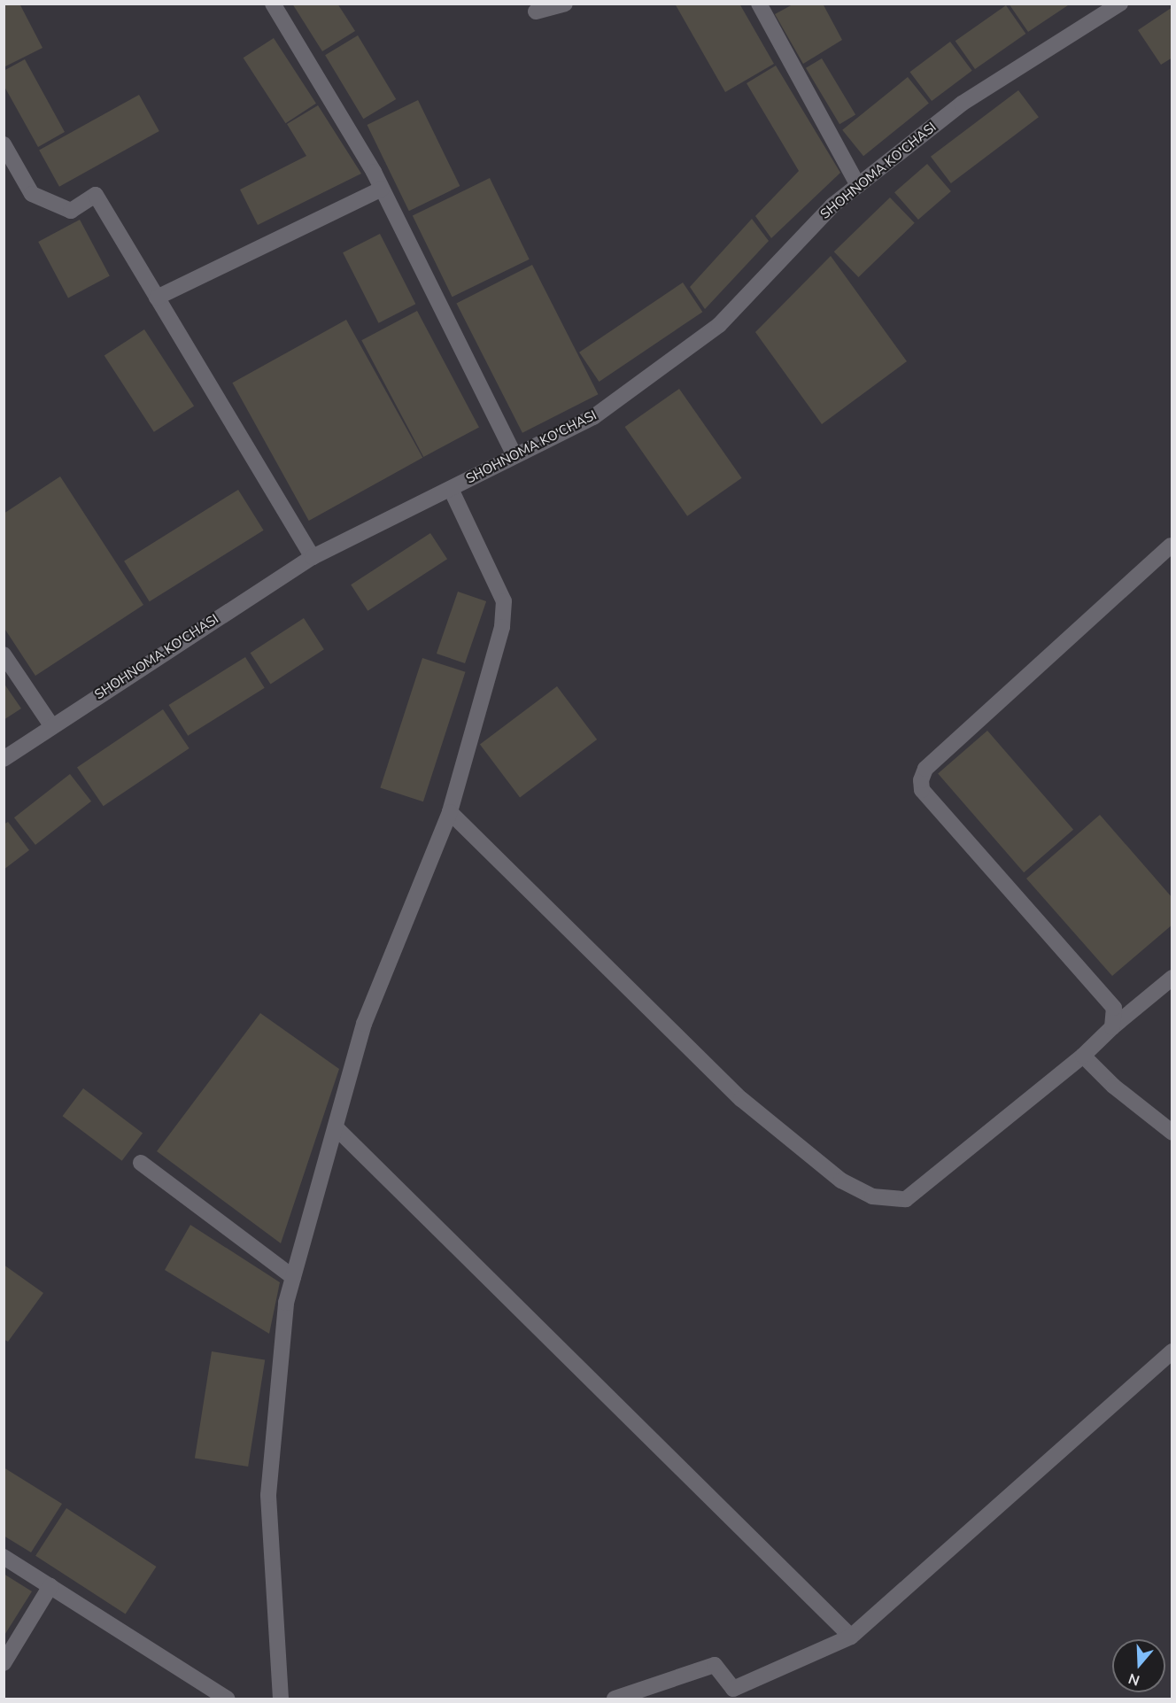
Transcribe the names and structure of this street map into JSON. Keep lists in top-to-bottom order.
{
  "streets": {
    "street": ["SHOHNOMA KO'CHASI"]
  },
  "north": "bottom"
}
